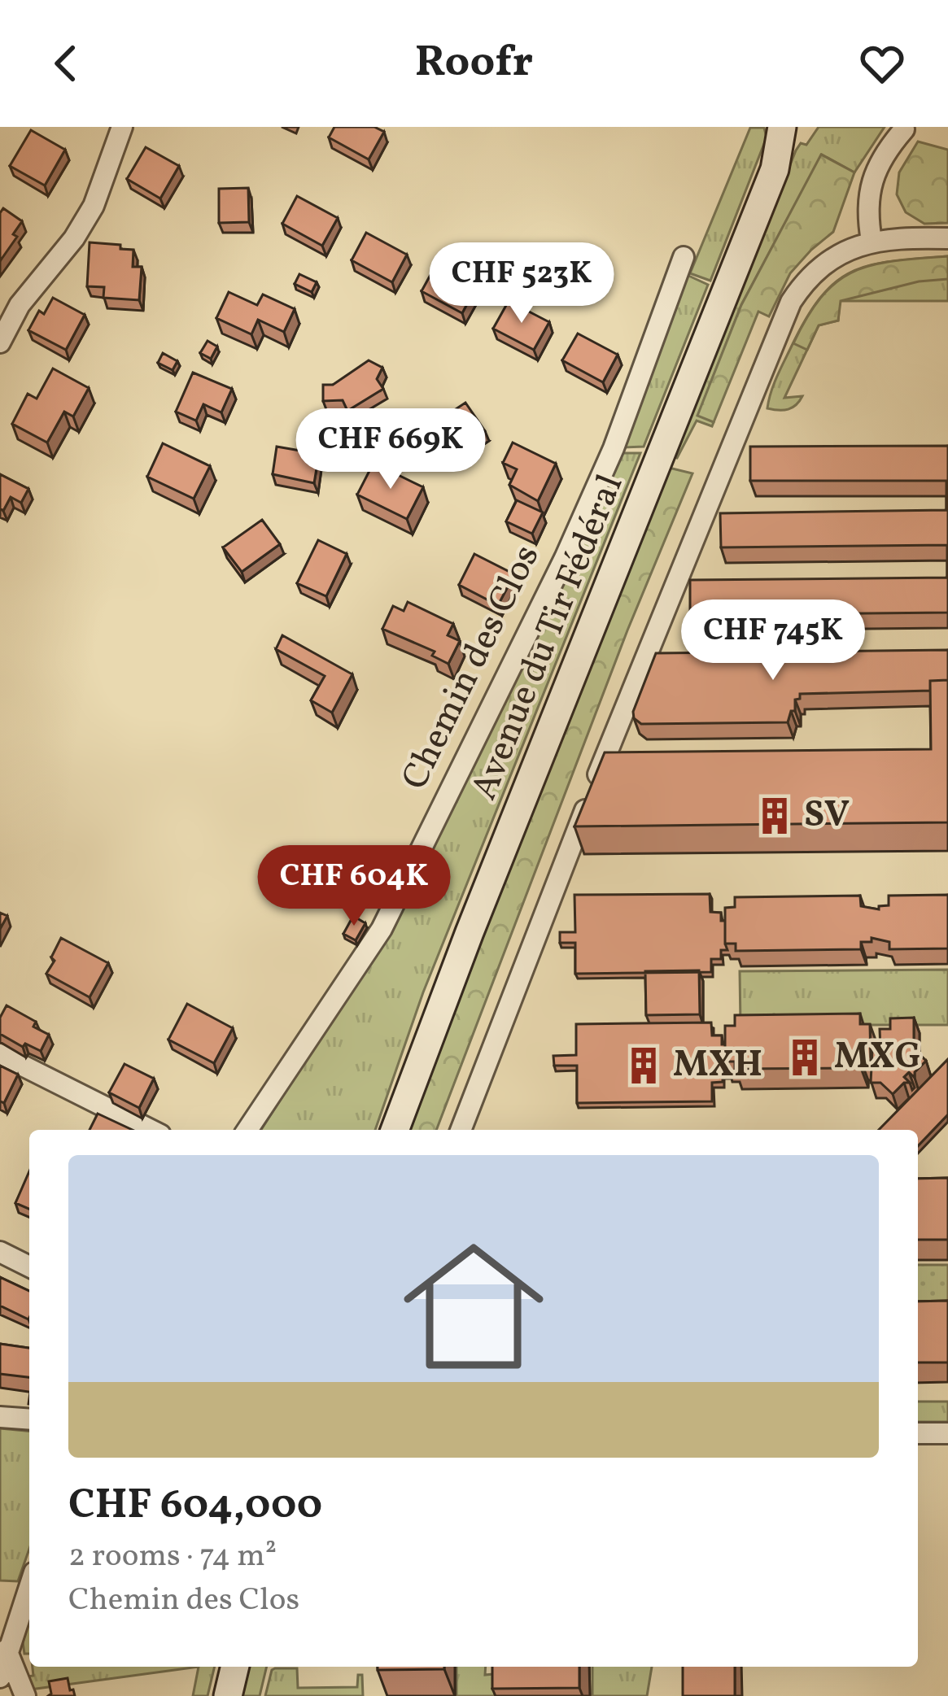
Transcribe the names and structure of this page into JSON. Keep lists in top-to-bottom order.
{
  "streets": {
    "main road": ["Avenue du Tir Fédéral"],
    "street": ["Chemin des Clos"]
  },
  "places": {
    "building": ["SV", "MXG", "MXH"]
  },
  "page": {
    "header": "Roofr",
    "price": [
      "CHF 523K",
      "CHF 669K",
      "CHF 745K",
      "CHF 604K"
    ],
    "list": [
      {
        "name": "CHF 604,000",
        "note": "2 rooms · 74 m² · Chemin des Clos"
      }
    ]
  }
}
